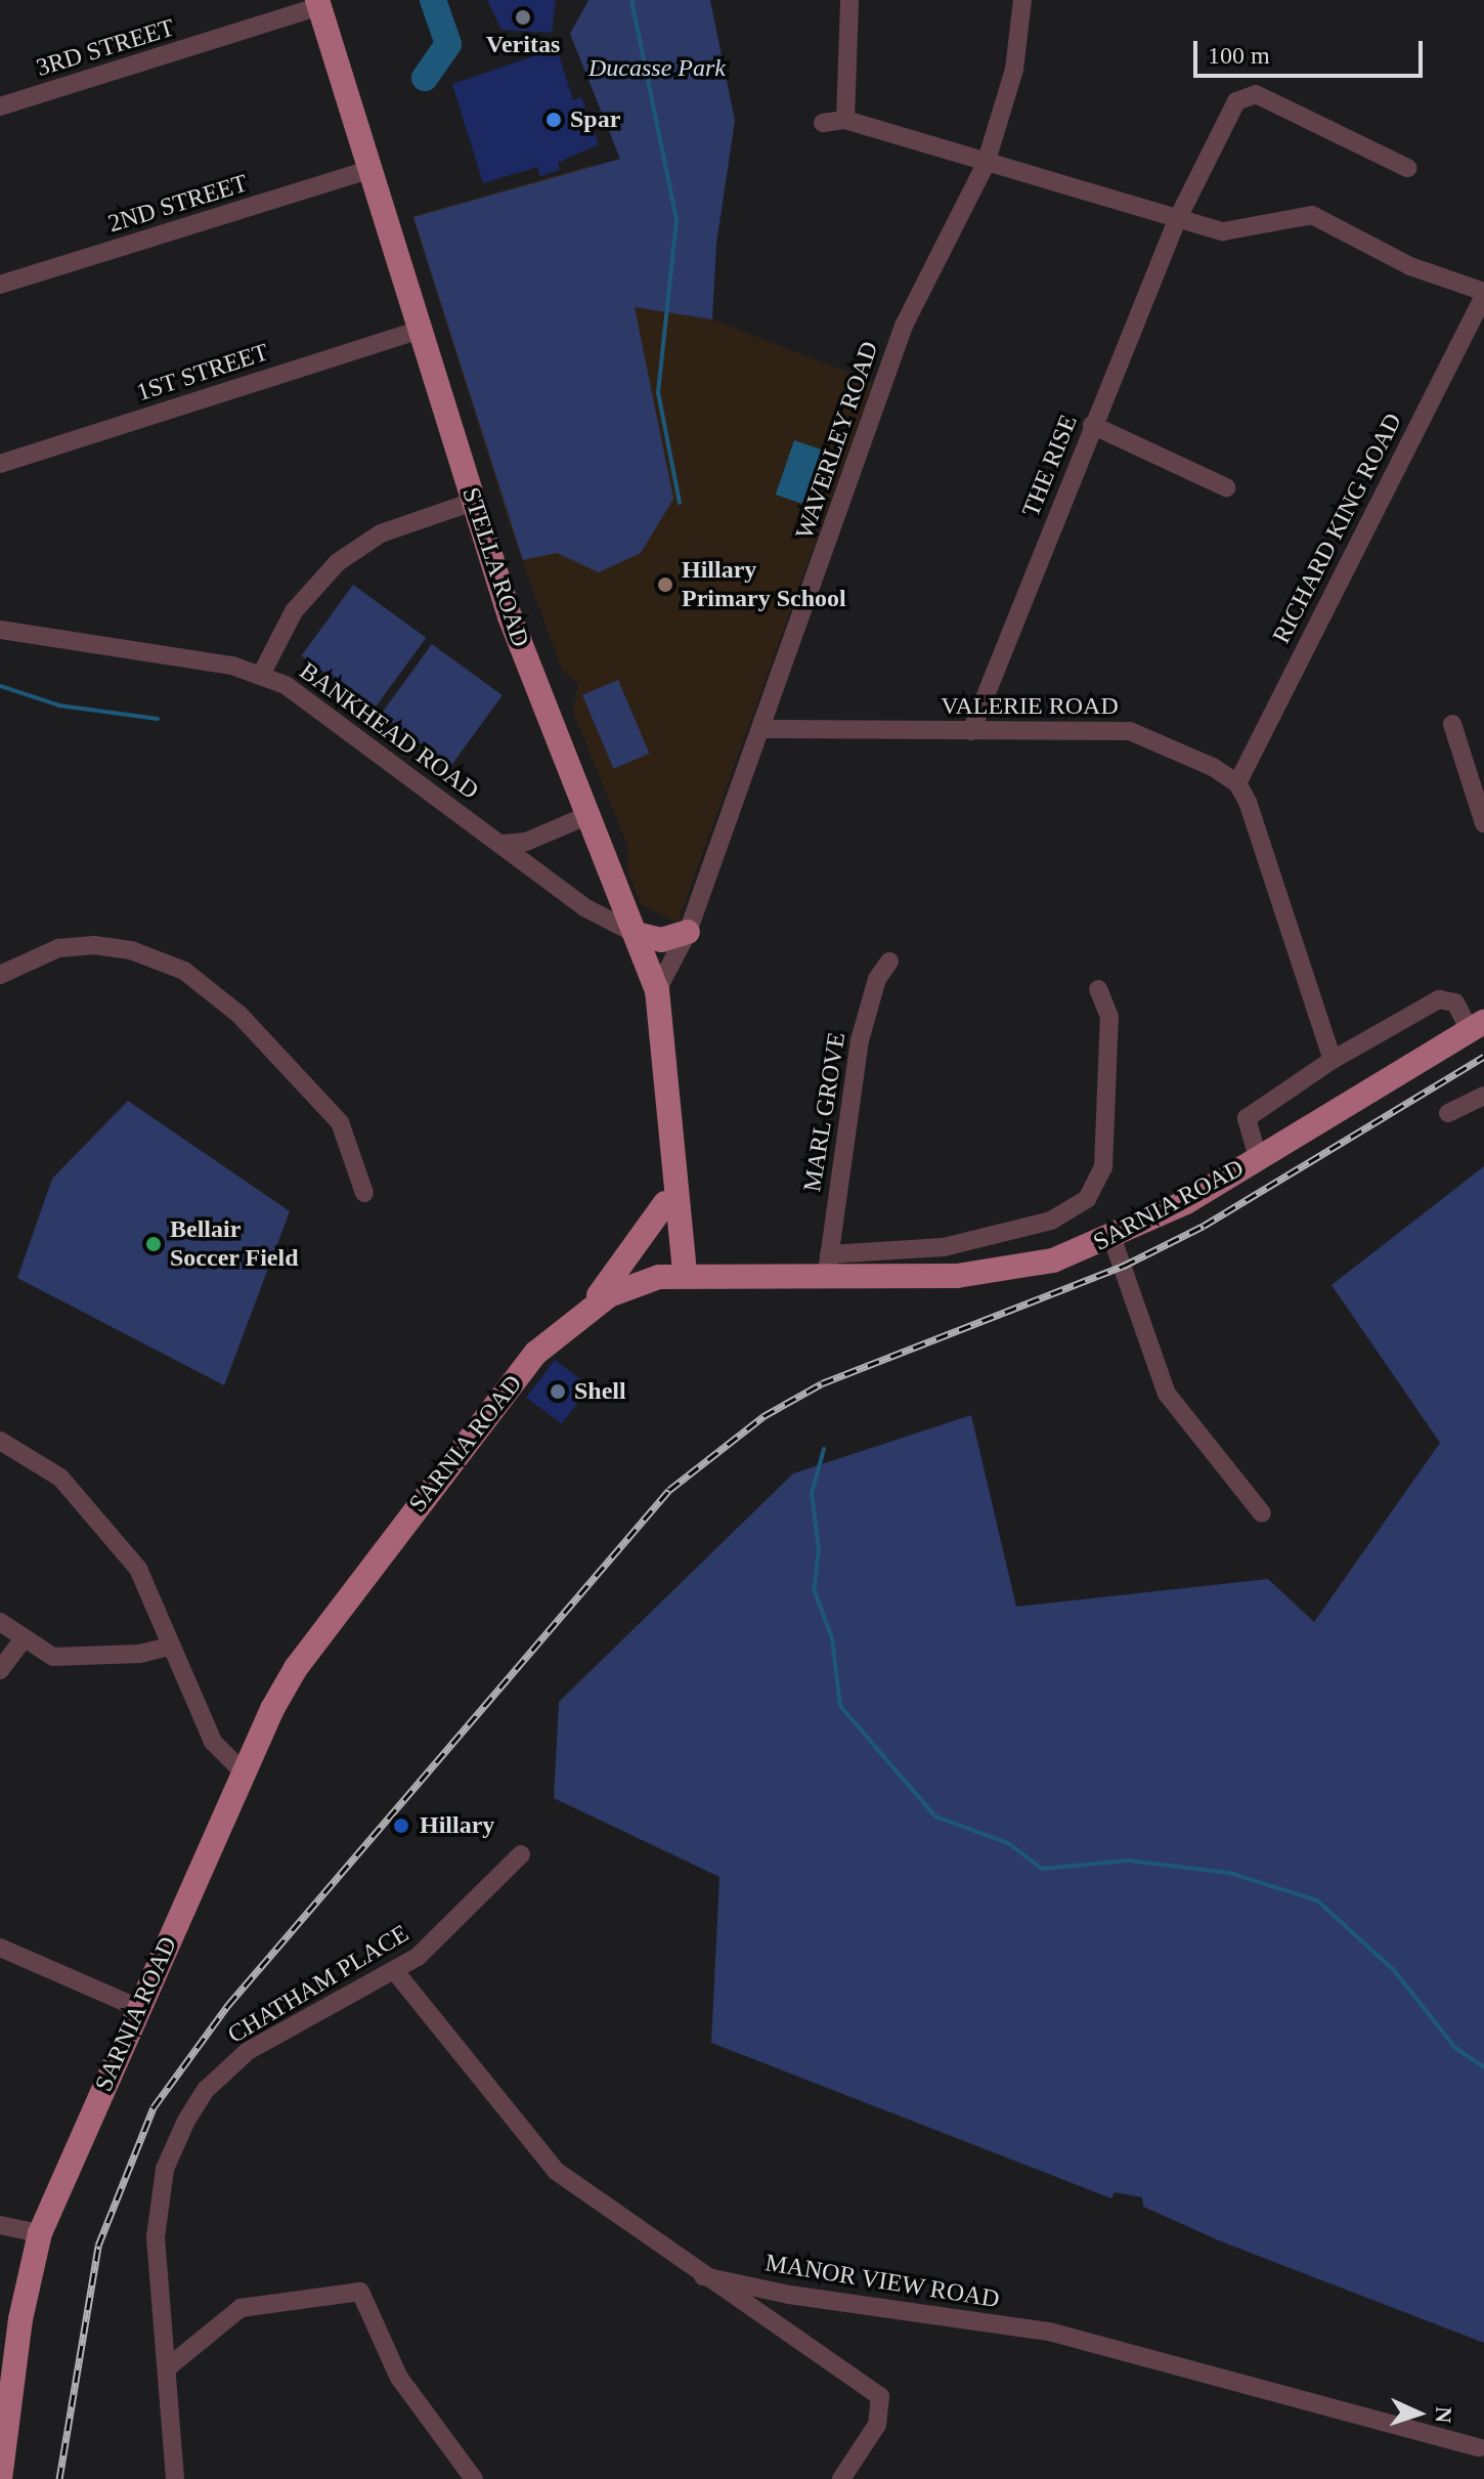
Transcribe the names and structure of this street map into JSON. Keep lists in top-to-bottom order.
{
  "streets": {
    "main road": ["STELLA ROAD", "SARNIA ROAD"],
    "street": [
      "3RD STREET",
      "2ND STREET",
      "1ST STREET",
      "WAVERLEY ROAD",
      "THE RISE",
      "RICHARD KING ROAD",
      "VALERIE ROAD",
      "BANKHEAD ROAD",
      "MARL GROVE",
      "CHATHAM PLACE",
      "MANOR VIEW ROAD"
    ]
  },
  "crossings": [
    ["3RD STREET", "STELLA ROAD"],
    ["2ND STREET", "STELLA ROAD"],
    ["1ST STREET", "STELLA ROAD"],
    ["WAVERLEY ROAD", "STELLA ROAD"],
    ["WAVERLEY ROAD", "VALERIE ROAD"],
    ["THE RISE", "VALERIE ROAD"],
    ["RICHARD KING ROAD", "VALERIE ROAD"],
    ["STELLA ROAD", "BANKHEAD ROAD"],
    ["STELLA ROAD", "SARNIA ROAD"],
    ["MARL GROVE", "SARNIA ROAD"],
    ["CHATHAM PLACE", "MANOR VIEW ROAD"]
  ],
  "parks": ["Ducasse Park"],
  "places": [
    "Veritas",
    "Spar",
    "Hillary Primary School",
    "Bellair Soccer Field",
    "Shell",
    "Hillary"
  ],
  "scale_bar": "100 m",
  "north": "right"
}
